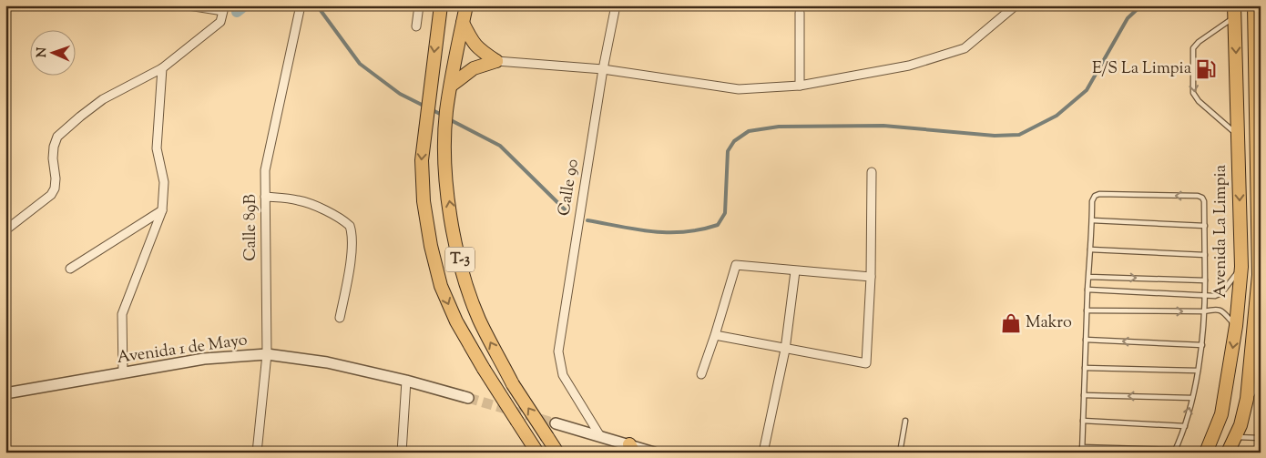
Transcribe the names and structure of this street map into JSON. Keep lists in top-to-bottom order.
{
  "streets": {
    "main road": ["Avenida La Limpia", "T-3"],
    "street": ["Calle 90", "Calle 89B", "Avenida 1 de Mayo"]
  },
  "crossings": [
    ["Calle 89B", "Avenida 1 de Mayo"]
  ],
  "places": {
    "fuel station": ["E/S La Limpia"],
    "shop": ["Makro"]
  },
  "north": "left"
}
